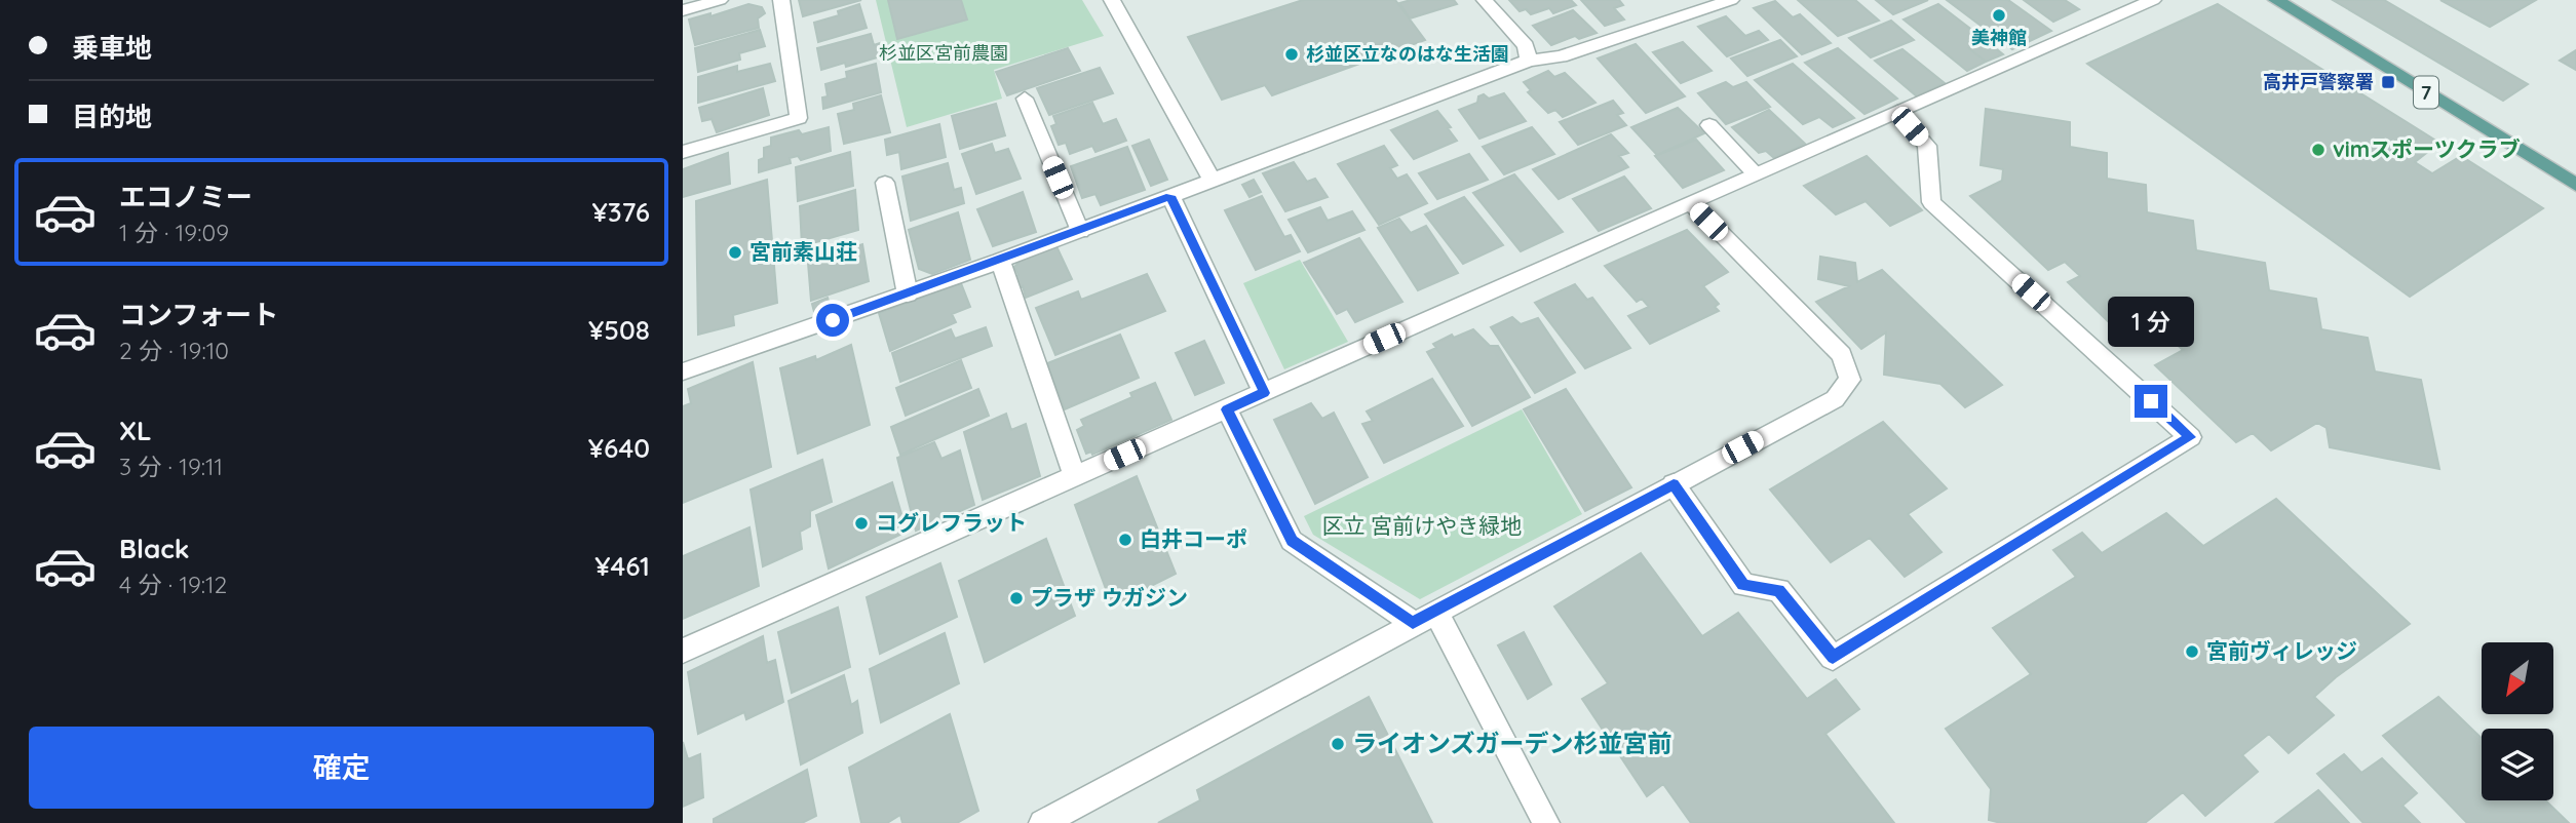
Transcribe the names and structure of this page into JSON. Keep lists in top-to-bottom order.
{
  "streets": {
    "main road": ["7"]
  },
  "parks": ["杉並区宮前農園", "区立 宮前けやき緑地"],
  "places": {
    "other": [
      "美神館",
      "杉並区立なのはな生活園",
      "vimスポーツクラブ",
      "宮前素山荘",
      "コグレフラット",
      "白井コーポ",
      "プラザ ウガジン",
      "宮前ヴィレッジ",
      "ライオンズガーデン杉並宮前"
    ],
    "transit": ["高井戸警察署"]
  },
  "north": "bottom left",
  "page": {
    "banner": ["乗車地", "目的地"],
    "list": [
      {
        "name": "エコノミー",
        "note": "1 分 · 19:09",
        "value": "¥376"
      },
      {
        "name": "コンフォート",
        "note": "2 分 · 19:10",
        "value": "¥508"
      },
      {
        "name": "XL",
        "note": "3 分 · 19:11",
        "value": "¥640"
      },
      {
        "name": "Black",
        "note": "4 分 · 19:12",
        "value": "¥461"
      }
    ],
    "bubble": "1 分",
    "buttons": "確定"
  }
}
